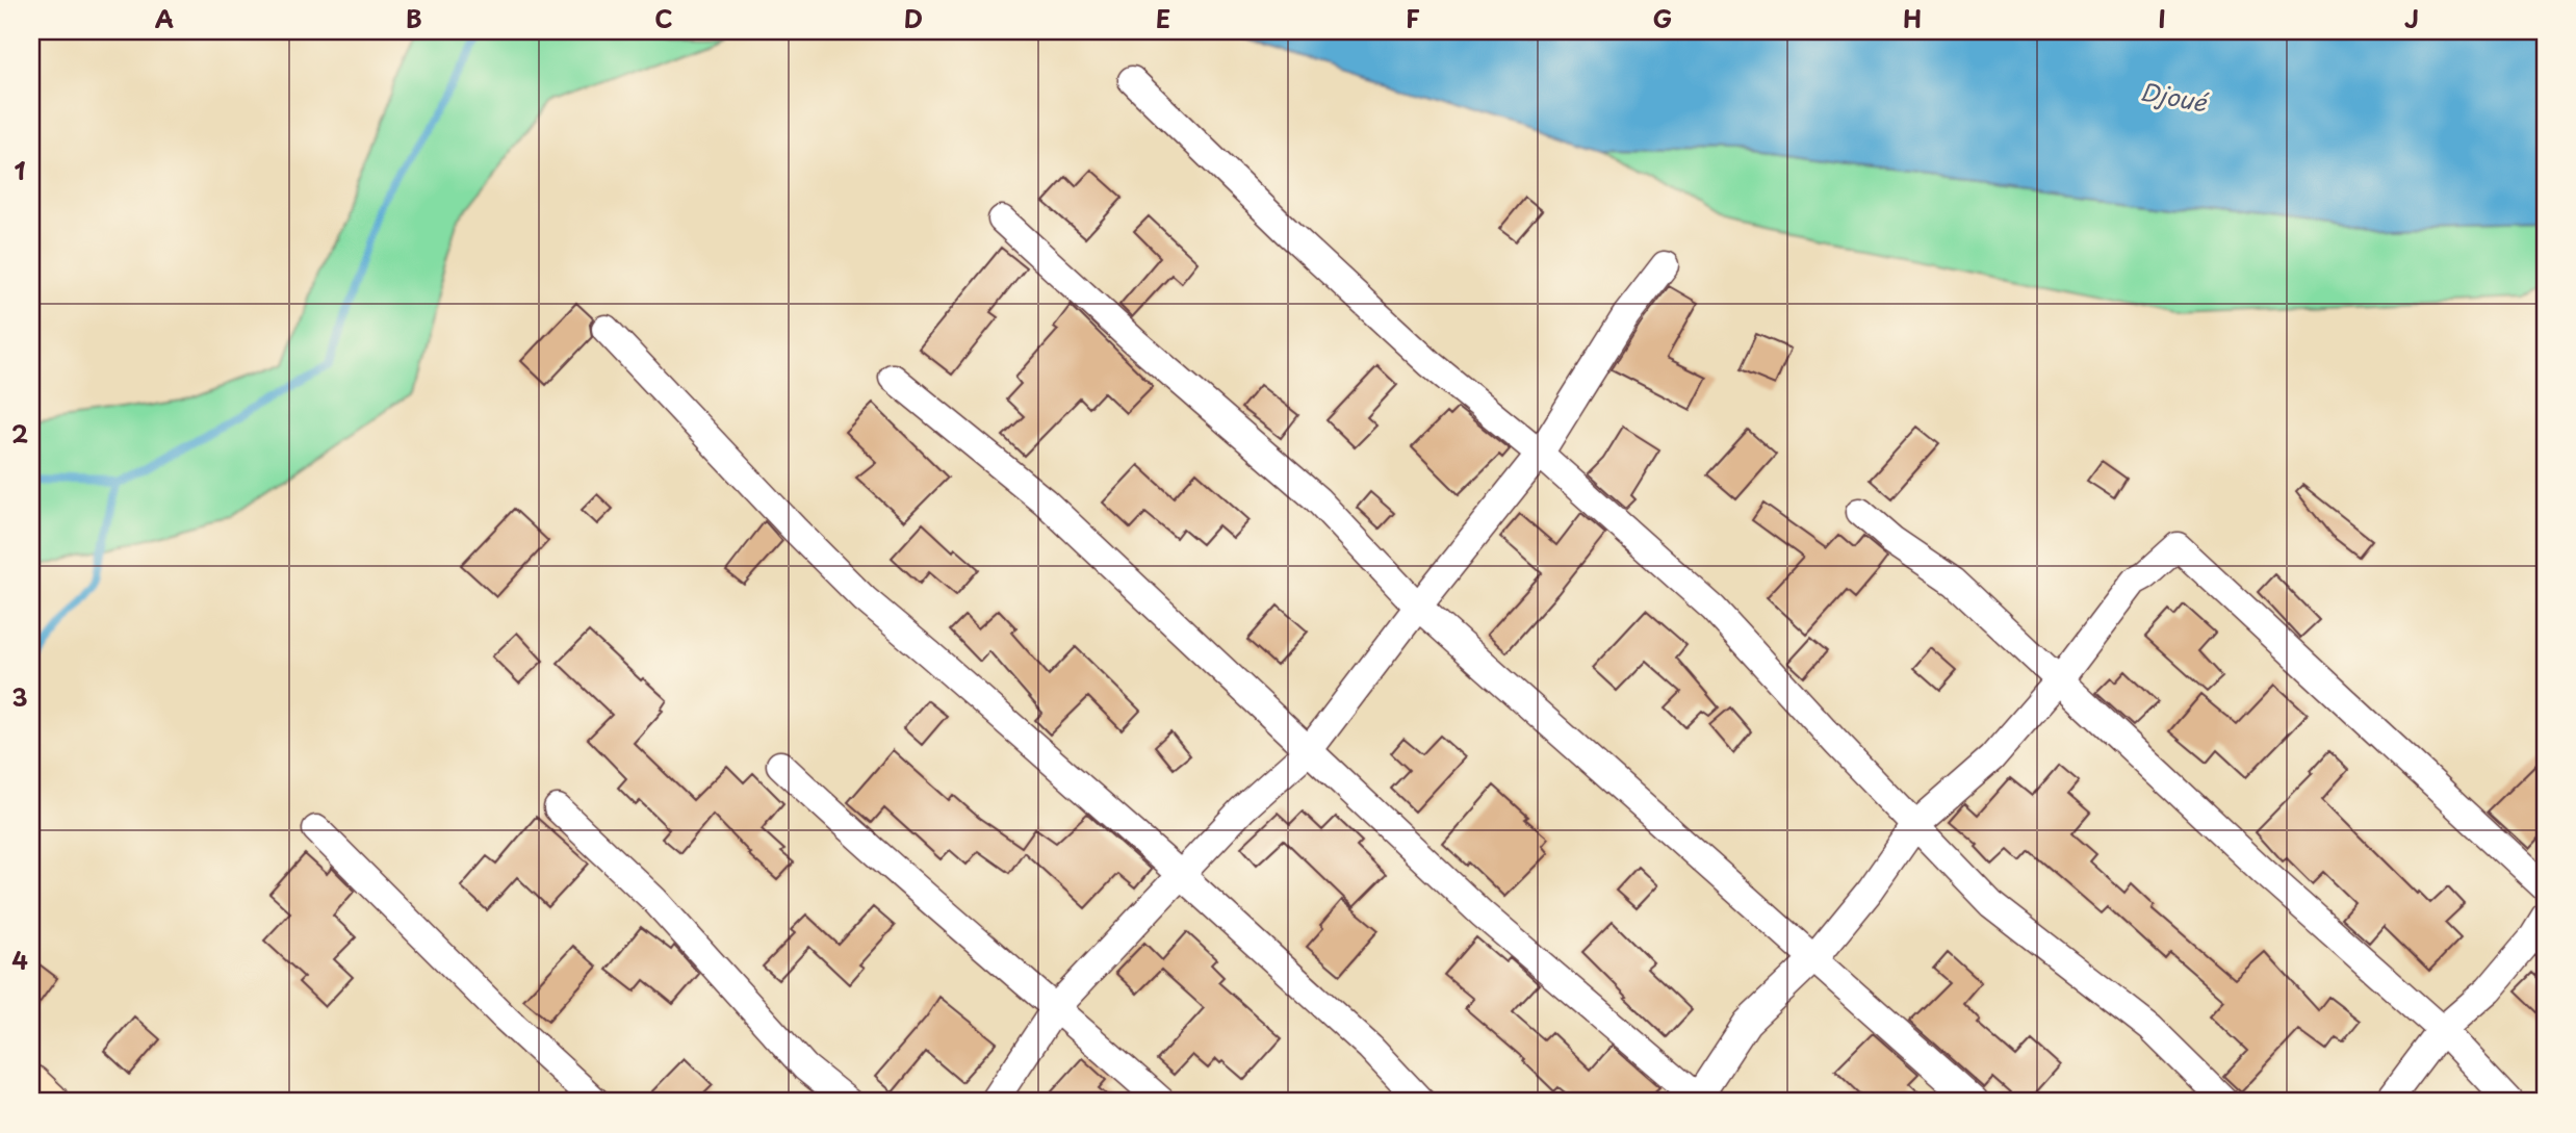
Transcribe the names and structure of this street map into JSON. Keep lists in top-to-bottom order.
{
  "water": ["Djoué"],
  "grid": {
    "columns": [
      "A",
      "B",
      "C",
      "D",
      "E",
      "F",
      "G",
      "H",
      "I",
      "J"
    ],
    "rows": [
      "1",
      "2",
      "3",
      "4"
    ]
  }
}
